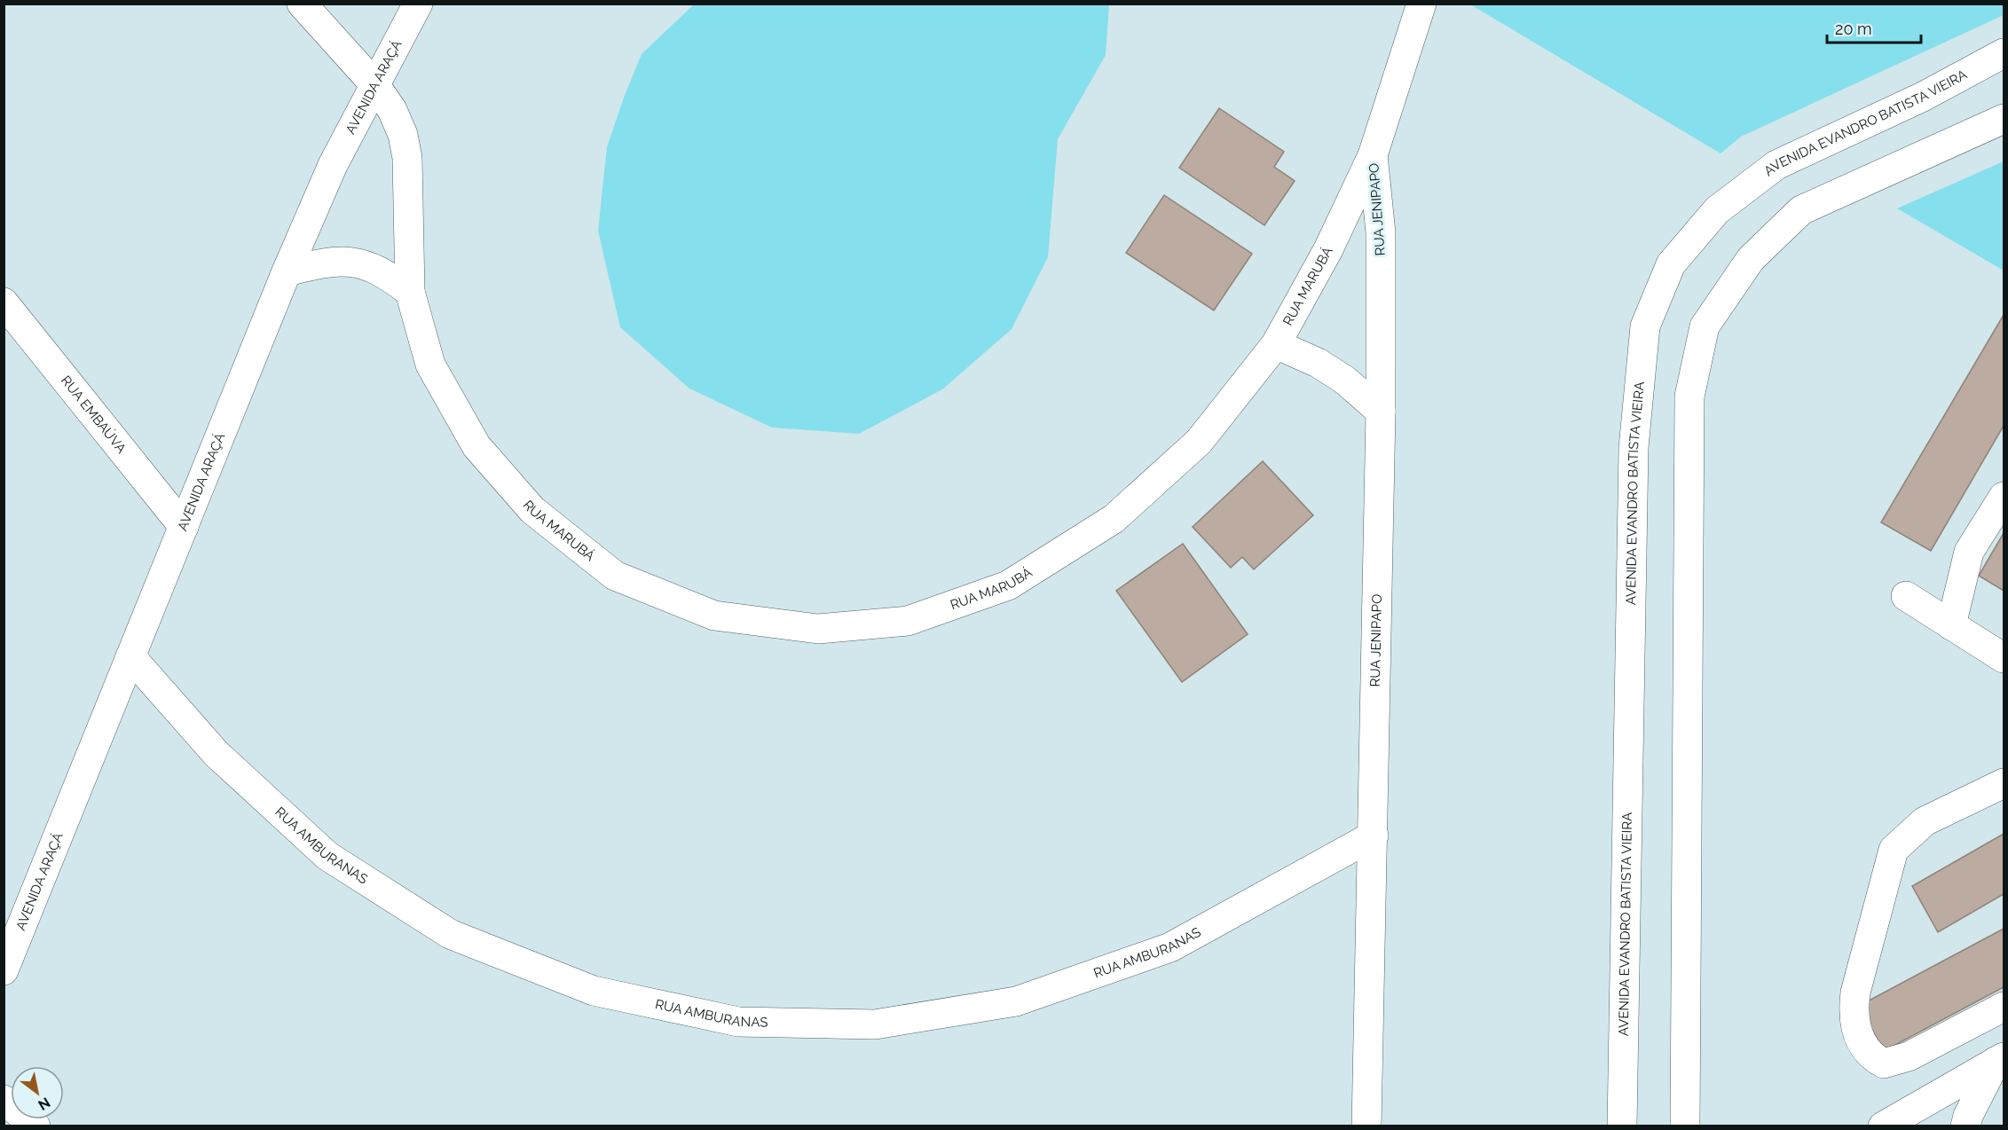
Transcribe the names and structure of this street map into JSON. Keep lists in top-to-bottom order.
{
  "streets": {
    "street": [
      "AVENIDA ARAÇÁ",
      "AVENIDA EVANDRO BATISTA VIEIRA",
      "RUA JENIPAPO",
      "RUA MARUBÁ",
      "RUA EMBAÚVA",
      "RUA AMBURANAS"
    ]
  },
  "crossings": [
    ["AVENIDA ARAÇÁ", "RUA MARUBÁ"],
    ["AVENIDA ARAÇÁ", "RUA EMBAÚVA"],
    ["AVENIDA ARAÇÁ", "RUA AMBURANAS"],
    ["RUA JENIPAPO", "RUA MARUBÁ"],
    ["RUA JENIPAPO", "RUA AMBURANAS"]
  ],
  "scale_bar": "20 m",
  "north": "bottom right"
}
